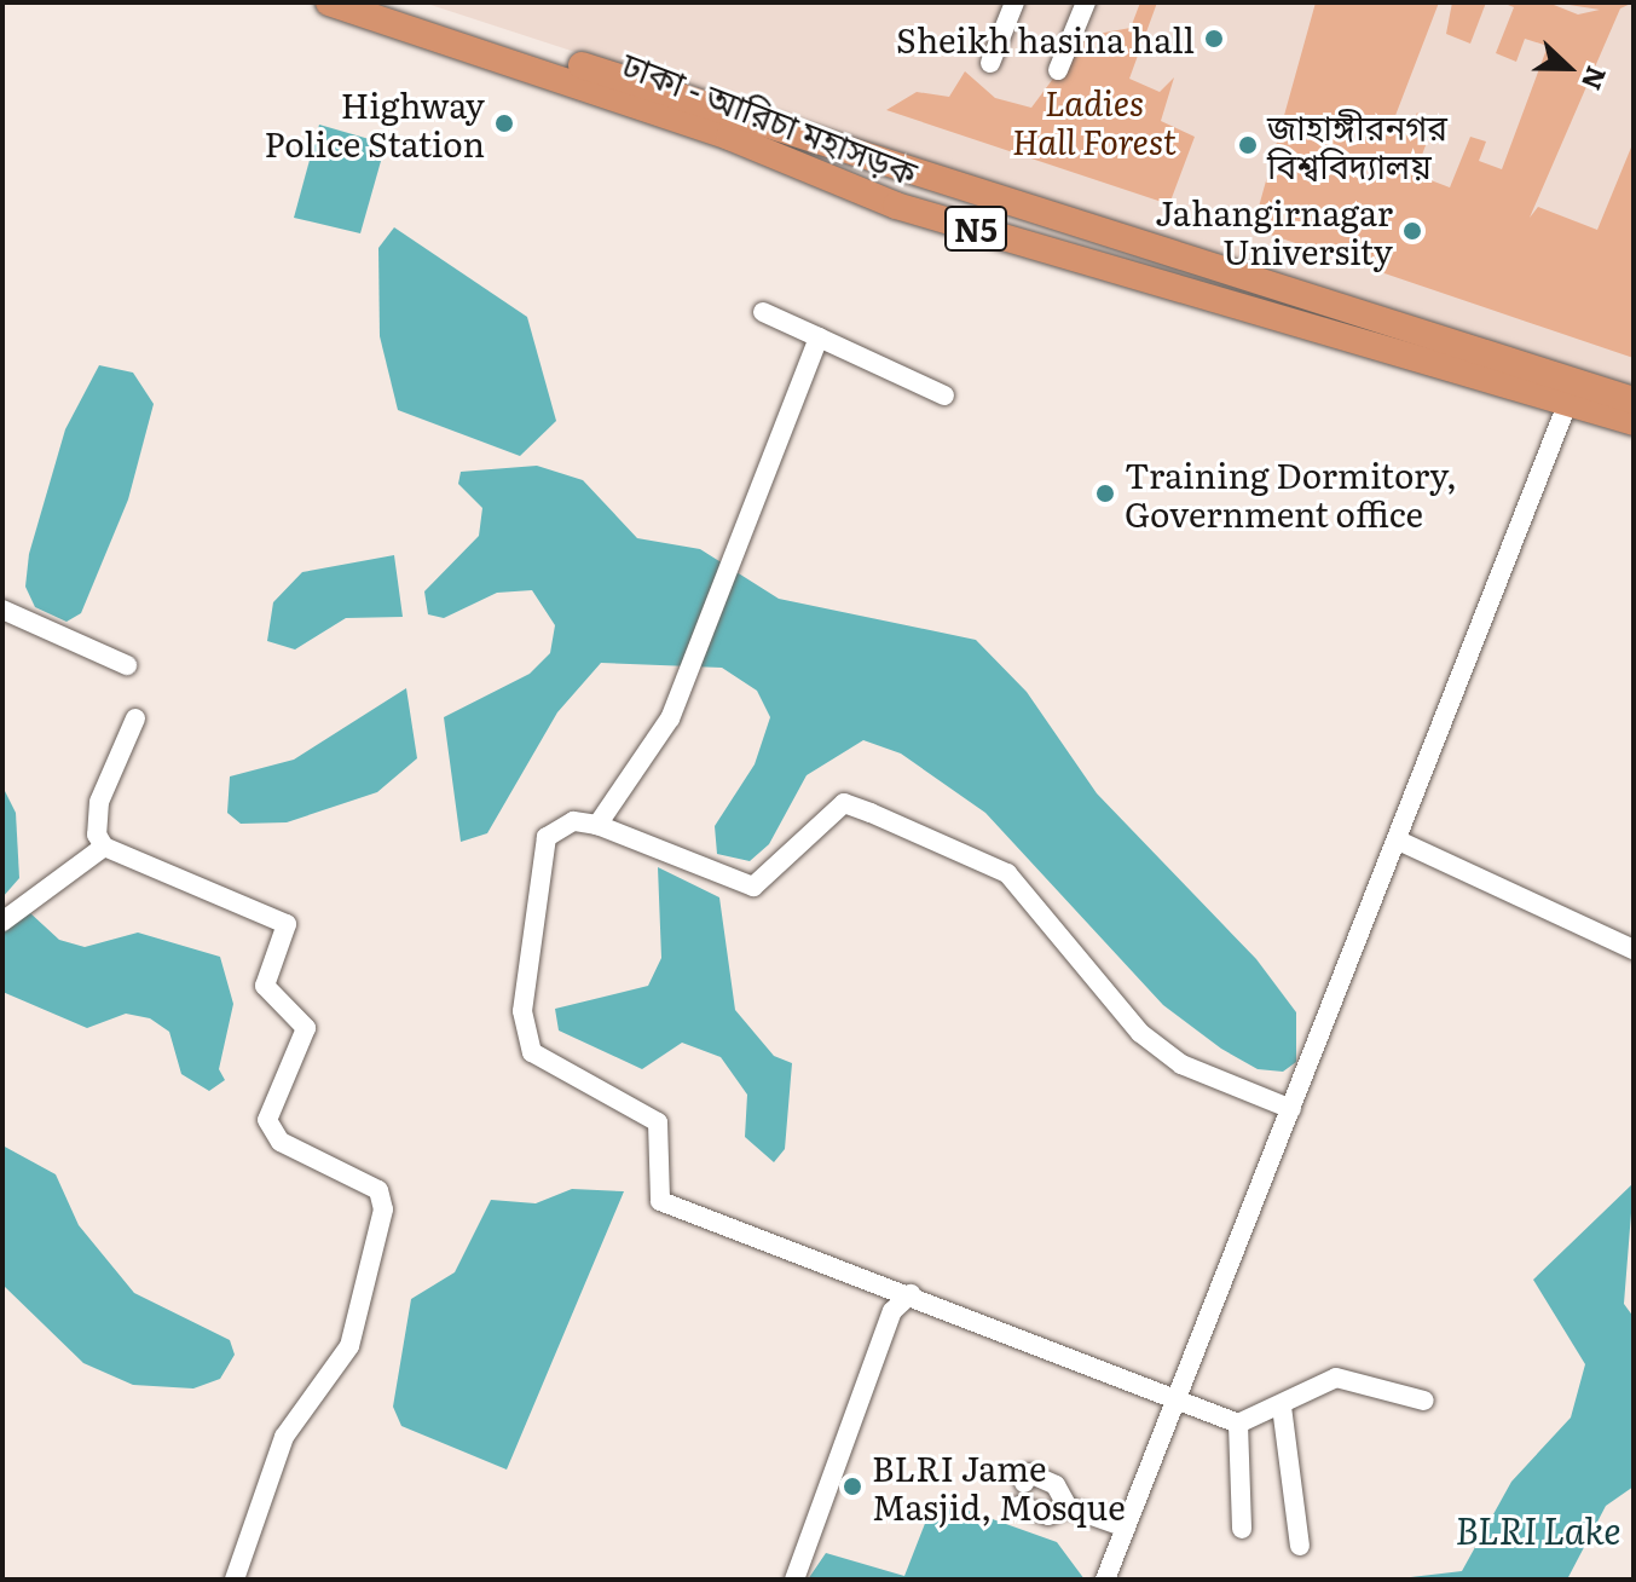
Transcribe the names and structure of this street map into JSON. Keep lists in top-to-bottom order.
{
  "streets": {
    "highway": ["ঢাকা - আরিচা মহাসড়ক", "N5"]
  },
  "water": ["BLRI Lake"],
  "parks": ["Ladies Hall Forest"],
  "places": [
    "Sheikh hasina hall",
    "Highway Police Station",
    "জাহাঙ্গীরনগর বিশ্ববিদ্যালয়",
    "Jahangirnagar University",
    "Training Dormitory, Government office",
    "BLRI Jame Masjid, Mosque"
  ],
  "north": "right"
}
